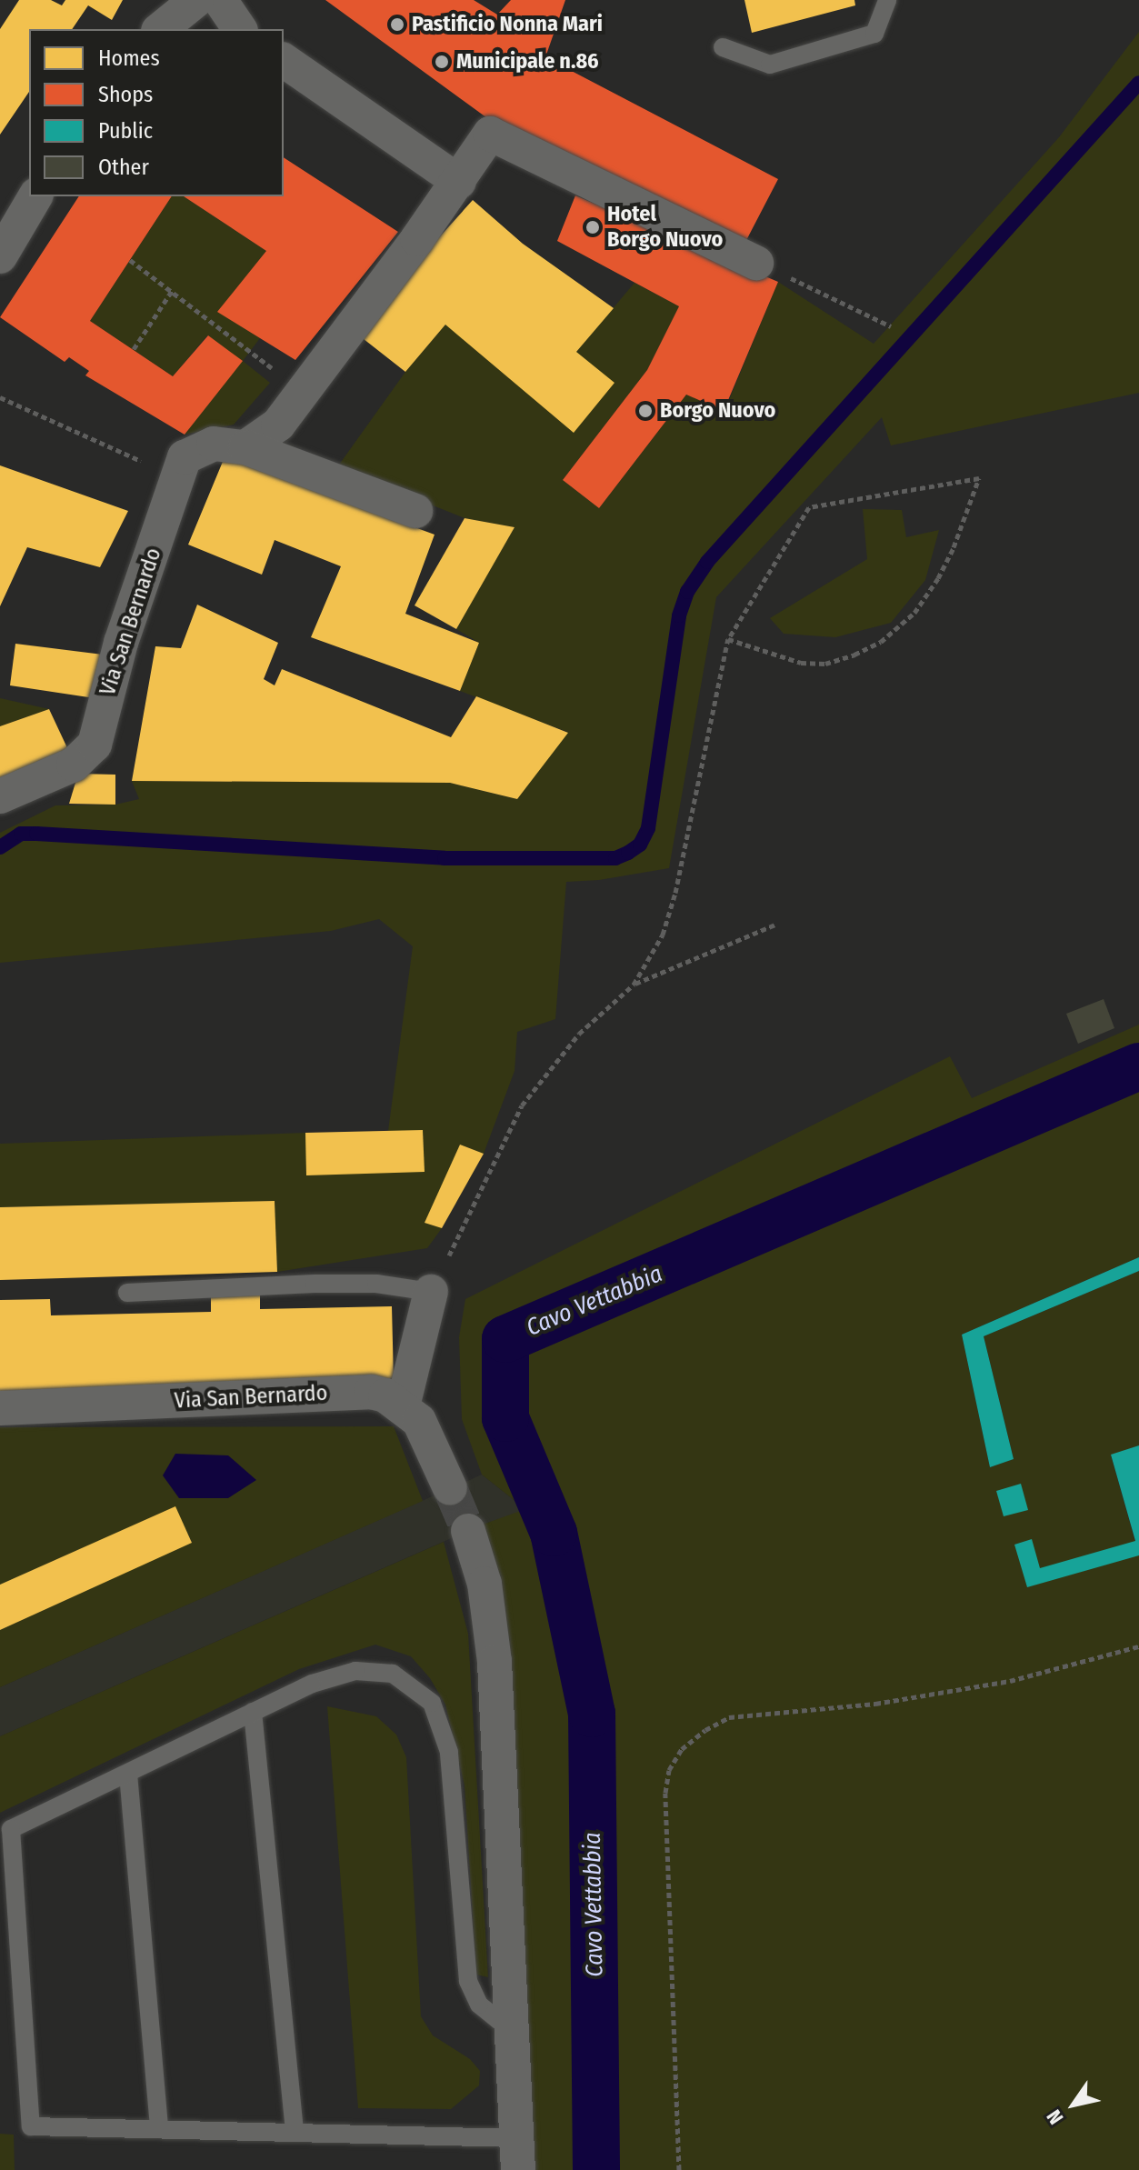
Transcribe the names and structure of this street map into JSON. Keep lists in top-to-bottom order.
{
  "streets": {
    "street": ["Via San Bernardo"]
  },
  "water": ["Cavo Vettabbia"],
  "places": [
    "Pastificio Nonna Mari",
    "Municipale n.86",
    "Hotel Borgo Nuovo",
    "Borgo Nuovo"
  ],
  "legend": [
    "Homes",
    "Shops",
    "Public",
    "Other"
  ],
  "north": "bottom left"
}
